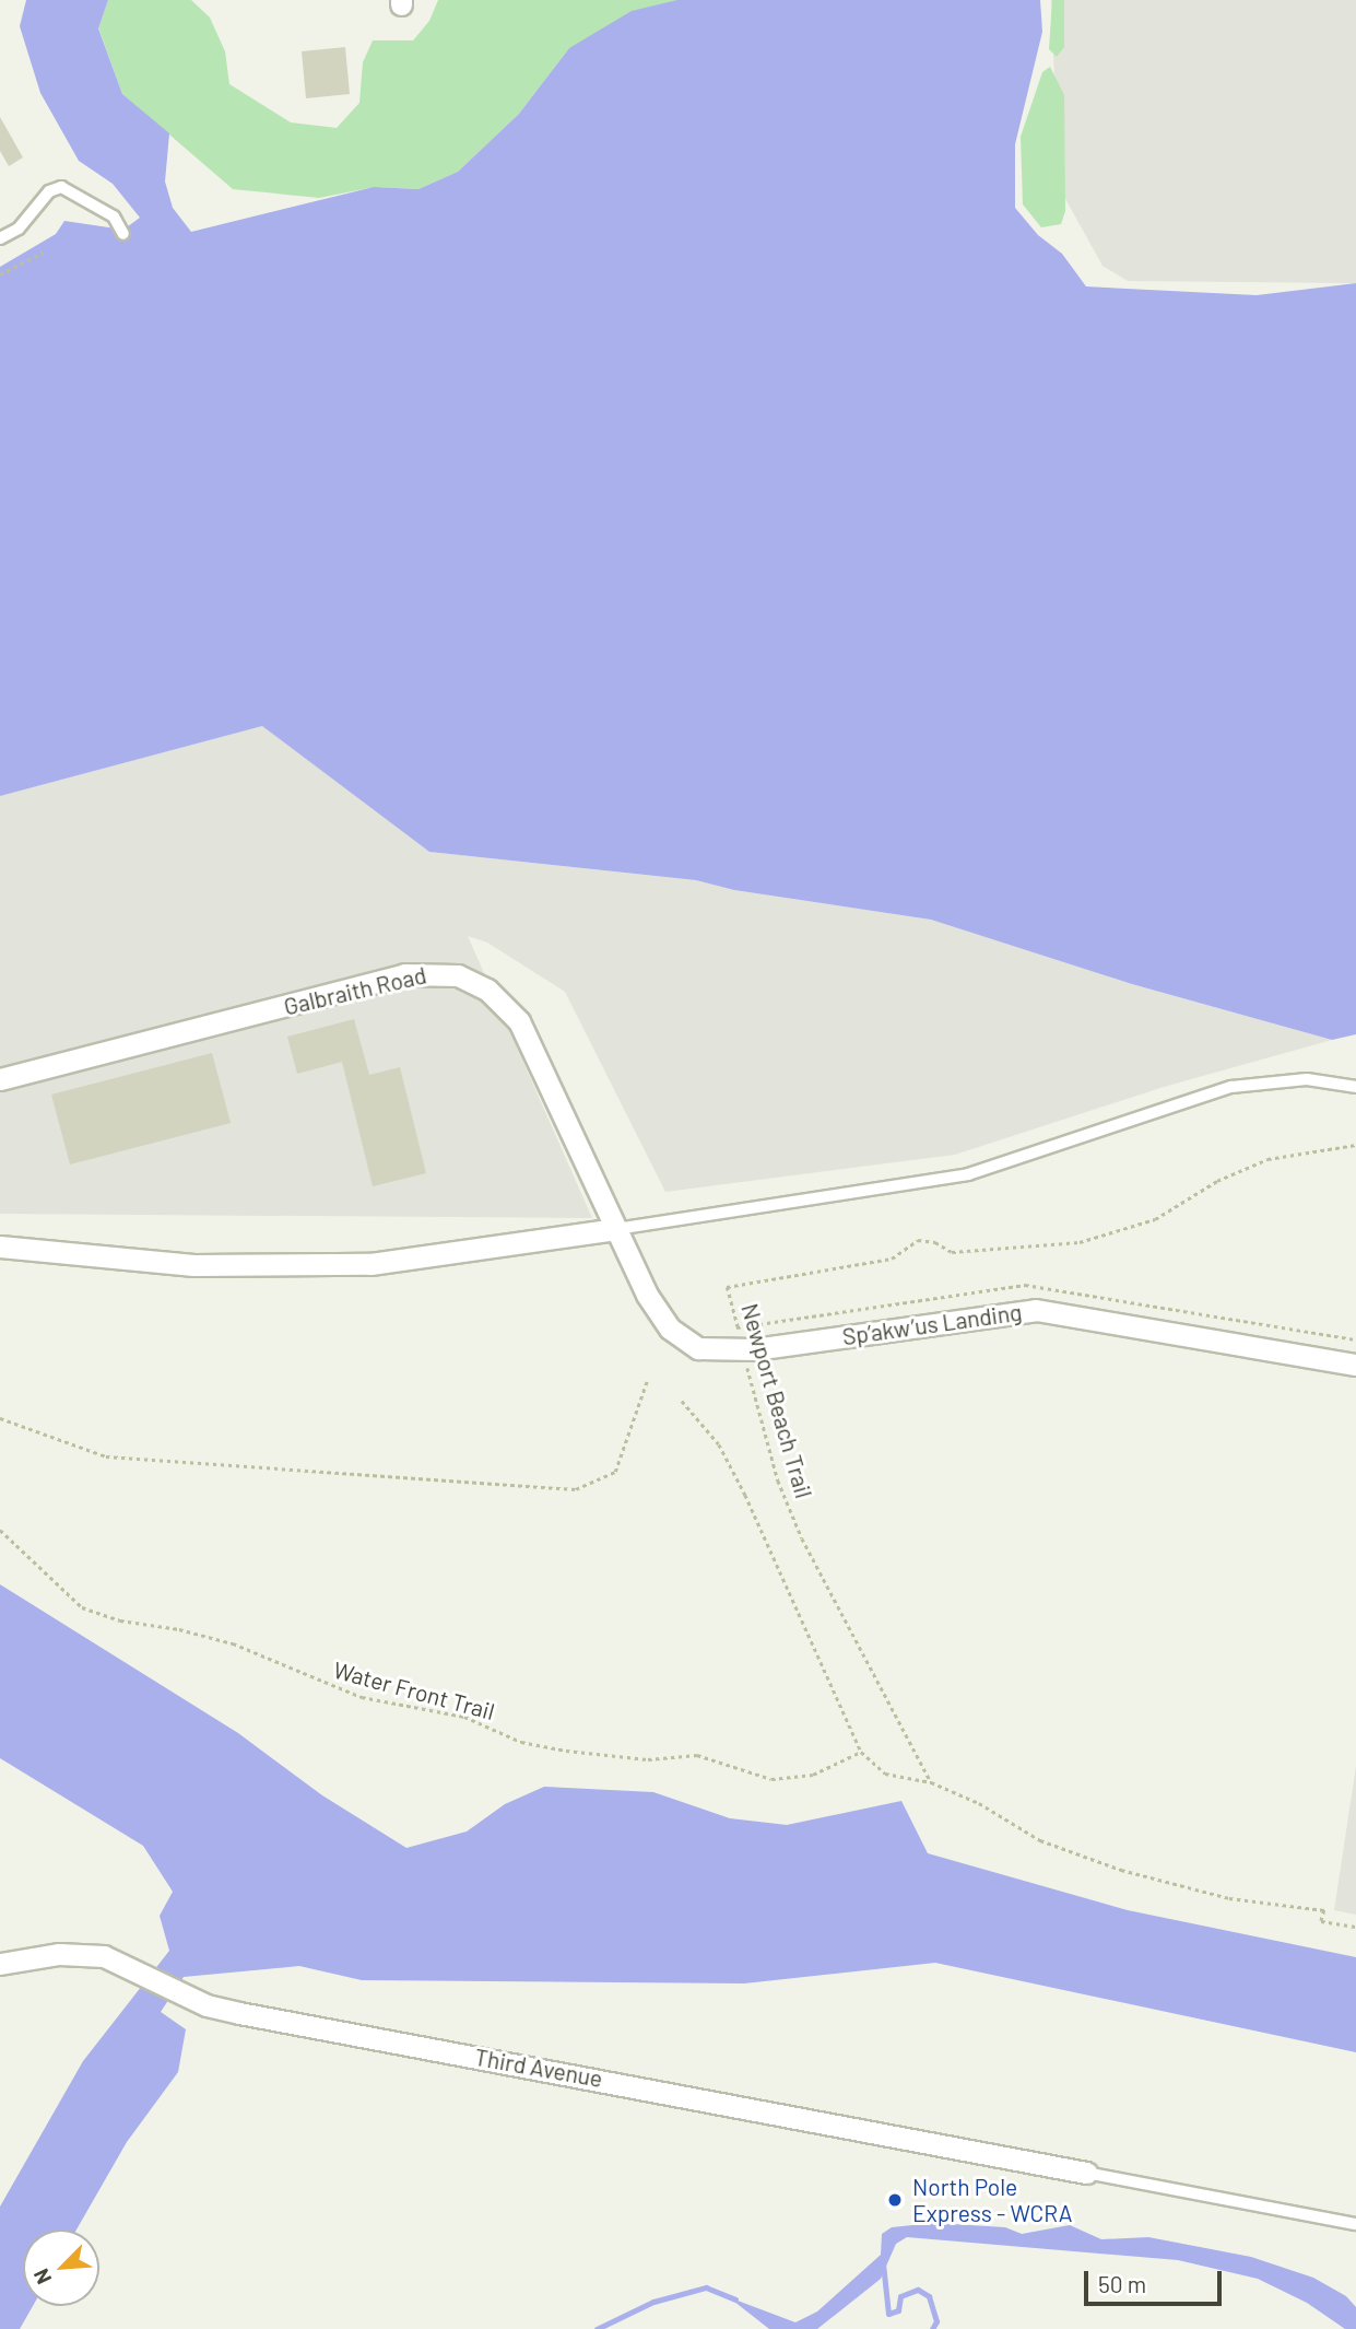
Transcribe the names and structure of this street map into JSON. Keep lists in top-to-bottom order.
{
  "streets": {
    "street": ["Galbraith Road", "Sp’akw’us Landing", "Third Avenue"],
    "path": ["Newport Beach Trail", "Water Front Trail"]
  },
  "crossings": [
    ["Galbraith Road", "Sp’akw’us Landing"]
  ],
  "places": ["North Pole Express - WCRA"],
  "scale_bar": "50 m",
  "north": "bottom left"
}
